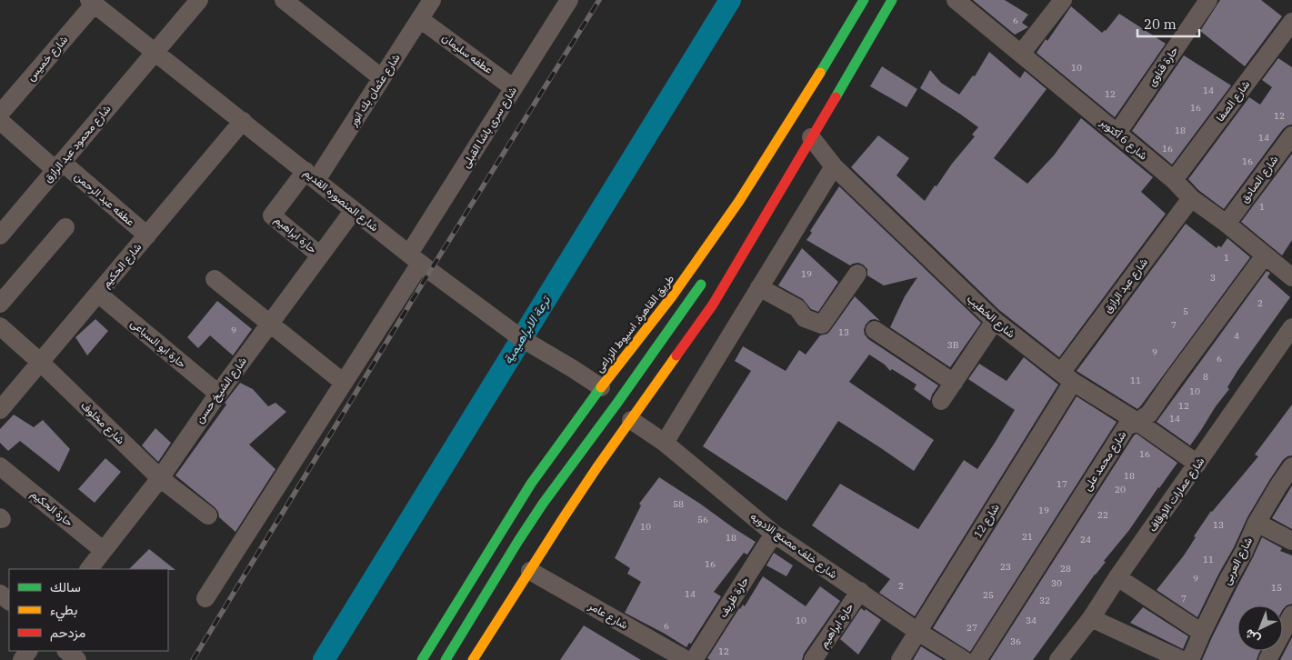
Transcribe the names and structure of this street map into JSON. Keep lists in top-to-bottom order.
{
  "streets": {
    "highway": ["طريق القاهرة, اسيوط الزراعى"],
    "street": [
      "عطفه سليمان",
      "شارع خميس",
      "حارة قناوى",
      "شارع عثمان بك انور",
      "شارع الصفا",
      "شارع سرى باشا القبلى",
      "شارع 6 أكتوبر",
      "شارع محمود عبد الرازق",
      "شارع الصادق",
      "عطفه عبد الرحمن",
      "شارع المنصوره القديم",
      "حارة ابراهيم",
      "شارع الحكيم",
      "شارع عبد الرازق",
      "شارع الخطيب",
      "حارة ابو السباعى",
      "شارع الشيخ حسن",
      "شارع مخلوف",
      "شارع محمد على",
      "شارع عمارات الاوقاف",
      "حارة الحكيم",
      "شارع 12",
      "شارع خلف مصنع الادويه",
      "شارع العربى",
      "حارة ظريف",
      "شارع عامر"
    ]
  },
  "crossings": [
    ["عطفه سليمان", "شارع عثمان بك انور"],
    ["عطفه سليمان", "شارع سرى باشا القبلى"],
    ["شارع خميس", "شارع المنصوره القديم"],
    ["حارة قناوى", "شارع 6 أكتوبر"],
    ["شارع عثمان بك انور", "شارع المنصوره القديم"],
    ["شارع عثمان بك انور", "حارة ابراهيم"],
    ["شارع الصفا", "شارع 6 أكتوبر"],
    ["شارع سرى باشا القبلى", "شارع المنصوره القديم"],
    ["شارع 6 أكتوبر", "شارع الصادق"],
    ["شارع 6 أكتوبر", "شارع عبد الرازق"],
    ["شارع 6 أكتوبر", "شارع محمد على"],
    ["شارع محمود عبد الرازق", "عطفه عبد الرحمن"],
    ["شارع محمود عبد الرازق", "شارع المنصوره القديم"],
    ["عطفه عبد الرحمن", "شارع الحكيم"],
    ["شارع المنصوره القديم", "حارة ابراهيم"],
    ["شارع المنصوره القديم", "شارع الحكيم"],
    ["شارع المنصوره القديم", "طريق القاهرة, اسيوط الزراعى"],
    ["شارع المنصوره القديم", "شارع الشيخ حسن"],
    ["حارة ابراهيم", "شارع الشيخ حسن"],
    ["حارة ابراهيم", "شارع خلف مصنع الادويه"],
    ["شارع الحكيم", "حارة ابو السباعى"],
    ["شارع الحكيم", "شارع مخلوف"],
    ["شارع عبد الرازق", "شارع الخطيب"],
    ["شارع عبد الرازق", "شارع 12"],
    ["شارع الخطيب", "شارع محمد على"],
    ["شارع الخطيب", "شارع عمارات الاوقاف"],
    ["شارع الخطيب", "شارع 12"],
    ["حارة ابو السباعى", "شارع الشيخ حسن"],
    ["شارع الشيخ حسن", "شارع مخلوف"],
    ["شارع الشيخ حسن", "حارة الحكيم"],
    ["شارع 12", "شارع خلف مصنع الادويه"],
    ["شارع خلف مصنع الادويه", "حارة ظريف"]
  ],
  "water": ["ترعة الابراهيمية"],
  "house_numbers": [
    "6",
    "10",
    "14",
    "12",
    "16",
    "12",
    "18",
    "14",
    "16",
    "16",
    "1",
    "1",
    "19",
    "3",
    "2",
    "5",
    "7",
    "9",
    "13",
    "4",
    "3B",
    "9",
    "6",
    "8",
    "11",
    "10",
    "12",
    "14",
    "16",
    "18",
    "17",
    "20",
    "58",
    "19",
    "22",
    "56",
    "13",
    "10",
    "21",
    "18",
    "24",
    "11",
    "16",
    "23",
    "28",
    "9",
    "30",
    "2",
    "15",
    "14",
    "25",
    "7",
    "32",
    "10",
    "34",
    "6",
    "27",
    "36",
    "12"
  ],
  "legend": ["سالك", "بطيء", "مزدحم"],
  "scale_bar": "20 m",
  "north": "bottom left"
}
